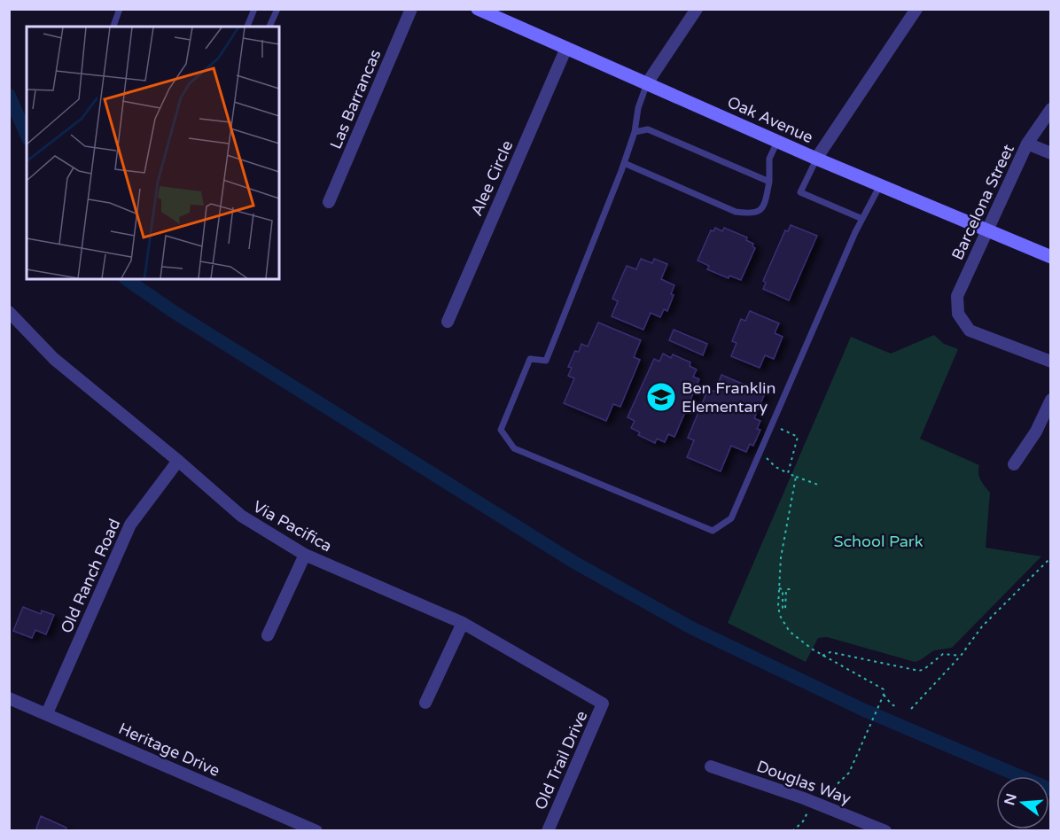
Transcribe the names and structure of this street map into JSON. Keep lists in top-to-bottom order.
{
  "streets": {
    "street": [
      "Las Barrancas",
      "Oak Avenue",
      "Alee Circle",
      "Barcelona Street",
      "Via Pacifica",
      "Old Ranch Road",
      "Heritage Drive",
      "Old Trail Drive",
      "Douglas Way"
    ]
  },
  "crossings": [
    ["Oak Avenue", "Alee Circle"],
    ["Oak Avenue", "Barcelona Street"],
    ["Via Pacifica", "Old Ranch Road"],
    ["Via Pacifica", "Old Trail Drive"],
    ["Old Ranch Road", "Heritage Drive"]
  ],
  "parks": ["School Park"],
  "places": {
    "school or university": ["Ben Franklin Elementary"]
  },
  "north": "left"
}
